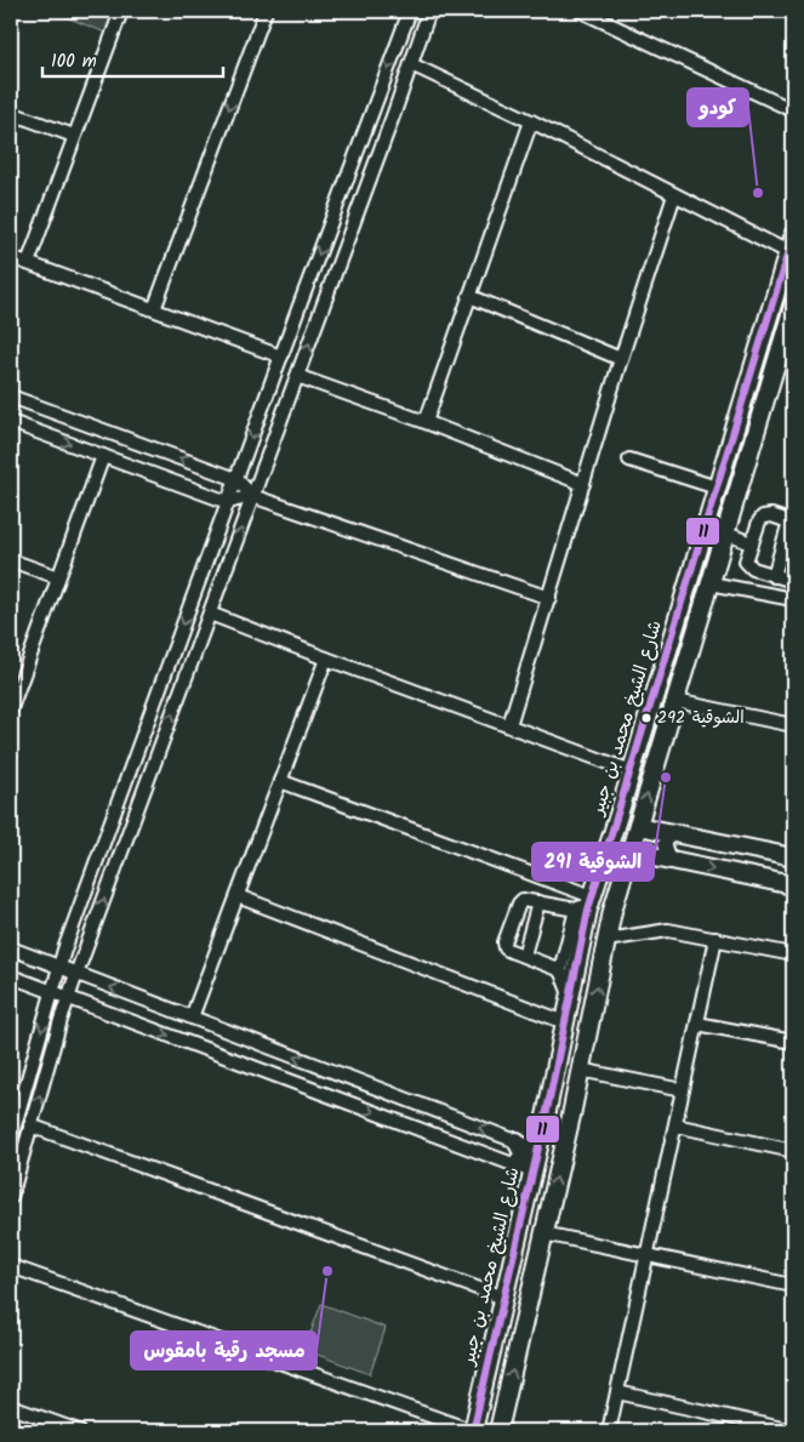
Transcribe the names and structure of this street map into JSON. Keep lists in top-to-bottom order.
{
  "streets": {
    "main road": ["شارع الشيخ محمد بن جبير"]
  },
  "places": [
    "كودو",
    "الشوقية 292",
    "الشوقية 291",
    "مسجد رقية بامقوس"
  ],
  "lines": ["transit line 11"],
  "scale_bar": "100 m"
}
